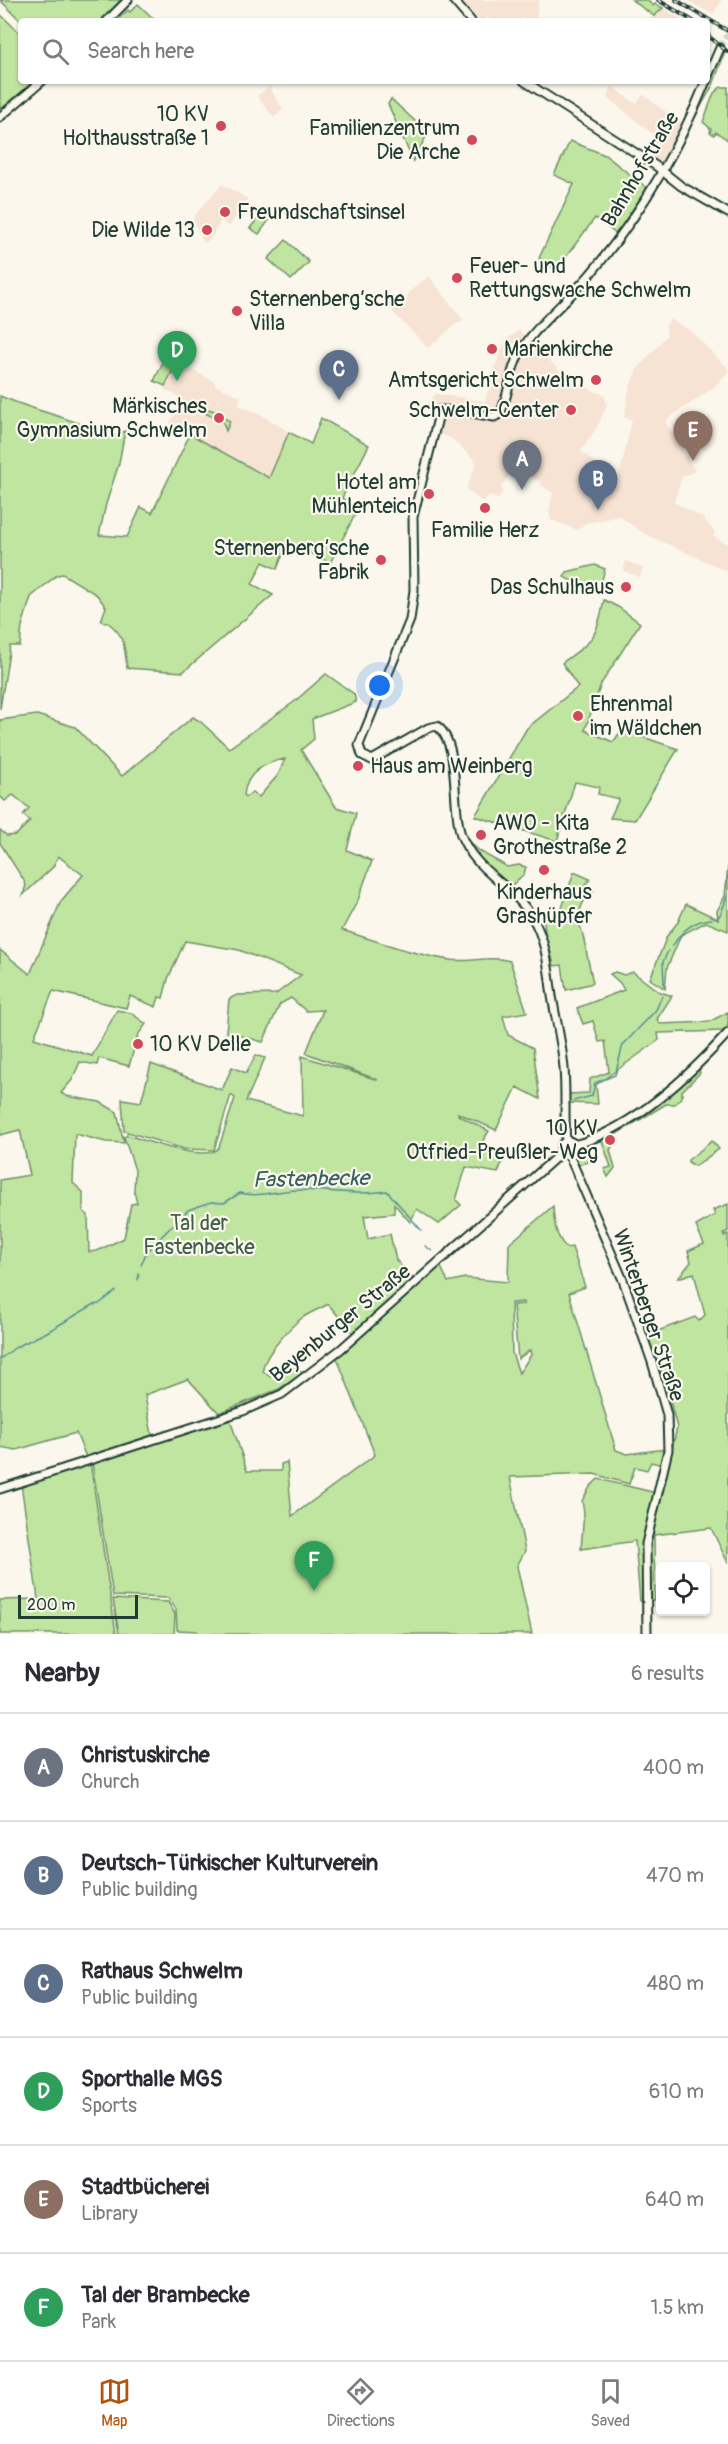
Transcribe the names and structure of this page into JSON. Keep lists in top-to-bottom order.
{
  "streets": {
    "main road": ["Bahnhofstraße", "Winterberger Straße", "Beyenburger Straße"]
  },
  "crossings": [
    ["Bahnhofstraße", "Winterberger Straße"],
    ["Bahnhofstraße", "Beyenburger Straße"],
    ["Winterberger Straße", "Beyenburger Straße"]
  ],
  "water": ["Fastenbecke"],
  "parks": ["Tal der Fastenbecke"],
  "places": [
    "10 KV Holthausstraße 1",
    "Familienzentrum Die Arche",
    "Freundschaftsinsel",
    "Die Wilde 13",
    "Feuer- und Rettungswache Schwelm",
    "Sternenberg’sche Villa",
    "Marienkirche",
    "Amtsgericht Schwelm",
    "Schwelm-Center",
    "Märkisches Gymnasium Schwelm",
    "Hotel am Mühlenteich",
    "Familie Herz",
    "Sternenberg’sche Fabrik",
    "Das Schulhaus",
    "Ehrenmal im Wäldchen",
    "Haus am Weinberg",
    "AWO - Kita Grothestraße 2",
    "Kinderhaus Grashüpfer",
    "10 KV Delle",
    "10 KV Otfried-Preußler-Weg"
  ],
  "scale_bar": "200 m",
  "page": {
    "search": "Search here",
    "pins": [
      "D",
      "C",
      "E",
      "A",
      "B",
      "F"
    ],
    "scale": "200 m",
    "heading": ["Nearby", "6 results"],
    "list": [
      {
        "mark": "A",
        "name": "Christuskirche",
        "note": "Church",
        "value": "400 m"
      },
      {
        "mark": "B",
        "name": "Deutsch-Türkischer Kulturverein",
        "note": "Public building",
        "value": "470 m"
      },
      {
        "mark": "C",
        "name": "Rathaus Schwelm",
        "note": "Public building",
        "value": "480 m"
      },
      {
        "mark": "D",
        "name": "Sporthalle MGS",
        "note": "Sports",
        "value": "610 m"
      },
      {
        "mark": "E",
        "name": "Stadtbücherei",
        "note": "Library",
        "value": "640 m"
      },
      {
        "mark": "F",
        "name": "Tal der Brambecke",
        "note": "Park",
        "value": "1.5 km"
      }
    ],
    "nav": ["Map", "Directions", "Saved"]
  }
}
